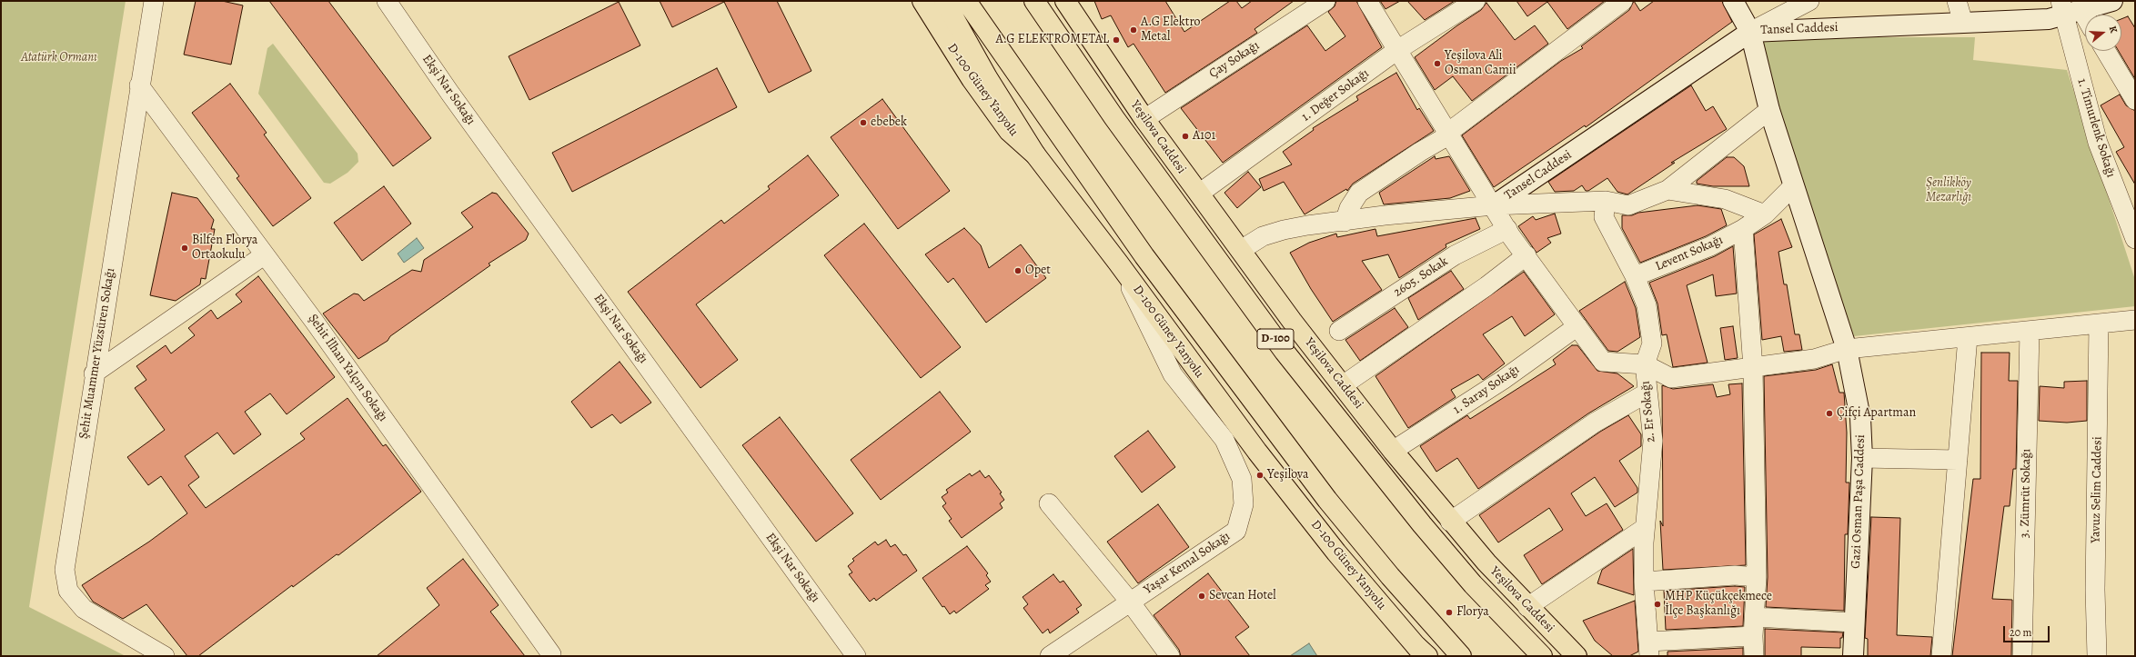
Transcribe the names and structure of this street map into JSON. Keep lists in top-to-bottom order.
{
  "streets": {
    "main road": ["D-100 Güney Yanyolu", "Yeşilova Caddesi", "D-100"],
    "street": [
      "Tansel Caddesi",
      "Çay Sokağı",
      "Ekşi Nar Sokağı",
      "1. Değer Sokağı",
      "1. Timurlenk Sokağı",
      "Levent Sokağı",
      "2605. Sokak",
      "Şehit Muammer Yüzsüren Sokağı",
      "Şehit İlhan Yalçın Sokağı",
      "1. Saray Sokağı",
      "2. Er Sokağı",
      "Yavuz Selim Caddesi",
      "3. Zümrüt Sokağı",
      "Gazi Osman Paşa Caddesi",
      "Yaşar Kemal Sokağı"
    ]
  },
  "crossings": [
    ["Tansel Caddesi", "1. Timurlenk Sokağı"],
    ["Tansel Caddesi", "Gazi Osman Paşa Caddesi"],
    ["Çay Sokağı", "Yeşilova Caddesi"],
    ["D-100 Güney Yanyolu", "Yaşar Kemal Sokağı"],
    ["1. Değer Sokağı", "Yeşilova Caddesi"],
    ["Yeşilova Caddesi", "1. Saray Sokağı"],
    ["Levent Sokağı", "2. Er Sokağı"],
    ["Levent Sokağı", "Gazi Osman Paşa Caddesi"],
    ["Şehit Muammer Yüzsüren Sokağı", "Şehit İlhan Yalçın Sokağı"]
  ],
  "parks": ["Atatürk Ormanı", "Şenlikköy Mezarlığı"],
  "places": [
    "A.G Elektro Metal",
    "A.G ELEKTROMETAL",
    "Yeşilova Ali Osman Camii",
    "ebebek",
    "A101",
    "Bilfen Florya Ortaokulu",
    "Opet",
    "Çifçi Apartman",
    "Yeşilova",
    "Sevcan Hotel",
    "MHP Küçükçekmece İlçe Başkanlığı",
    "Florya"
  ],
  "scale_bar": "20 m",
  "north": "right"
}
